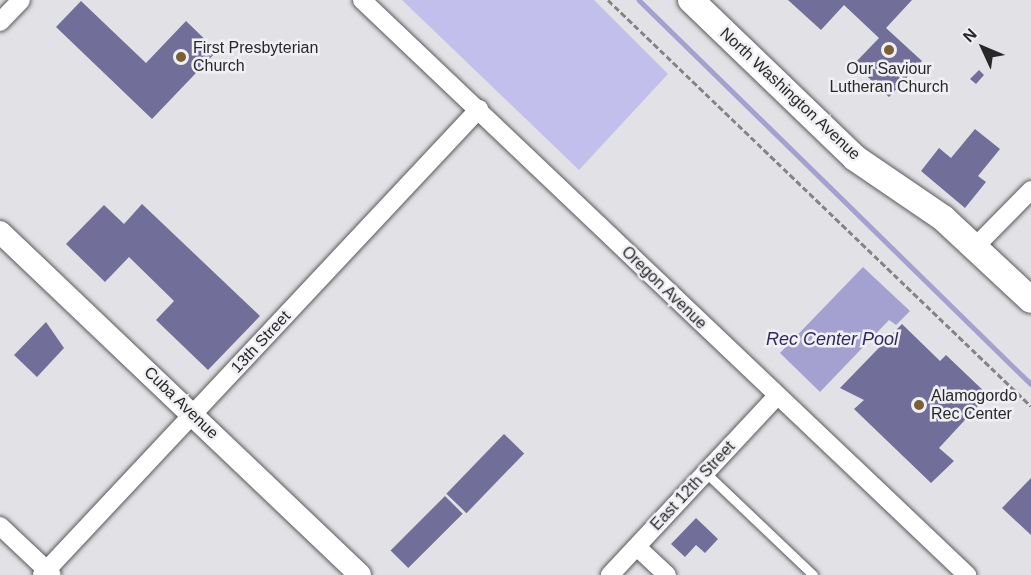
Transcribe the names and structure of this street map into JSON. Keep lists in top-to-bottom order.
{
  "streets": {
    "main road": ["North Washington Avenue"],
    "street": [
      "Oregon Avenue",
      "13th Street",
      "Cuba Avenue",
      "East 12th Street"
    ]
  },
  "crossings": [
    ["Oregon Avenue", "13th Street"],
    ["Oregon Avenue", "East 12th Street"],
    ["13th Street", "Cuba Avenue"]
  ],
  "water": ["Rec Center Pool"],
  "places": ["Our Saviour Lutheran Church", "First Presbyterian Church", "Alamogordo Rec Center"],
  "north": "top left"
}
